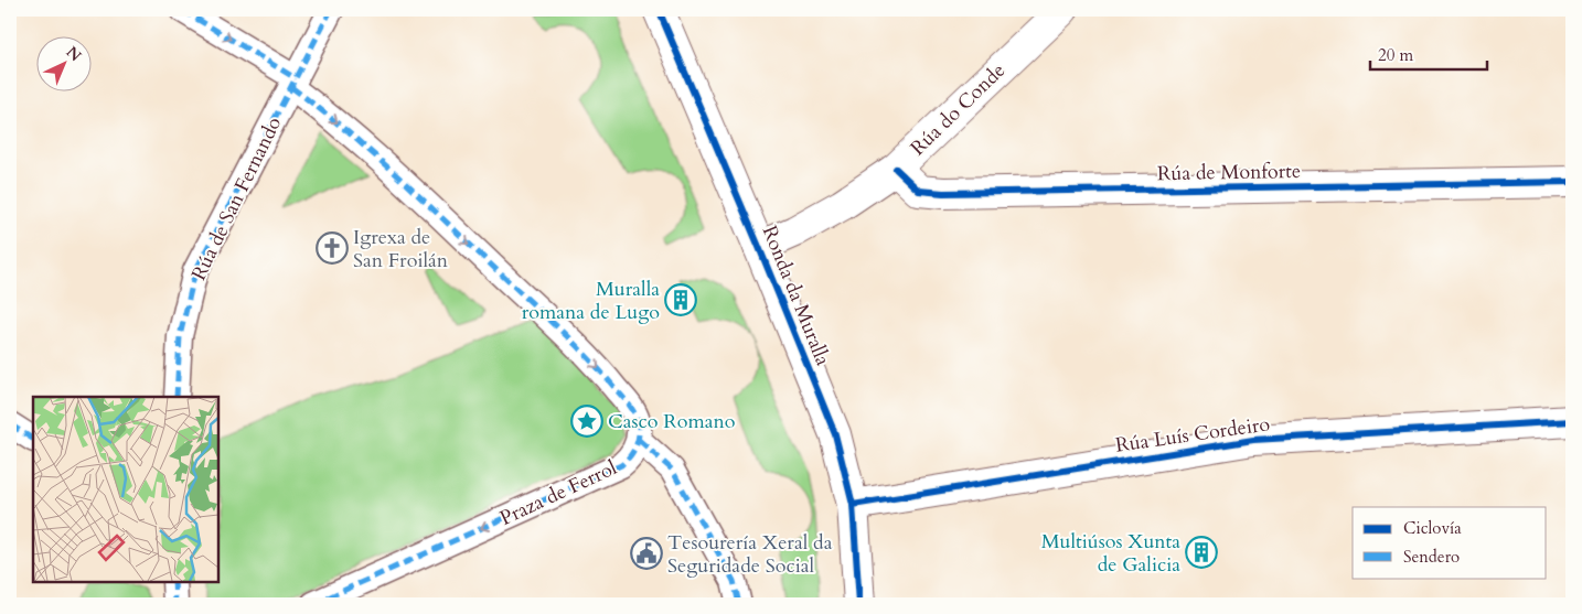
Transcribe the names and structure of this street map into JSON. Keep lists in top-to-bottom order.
{
  "streets": {
    "street": [
      "Rúa do Conde",
      "Rúa de Monforte",
      "Rúa de San Fernando",
      "Ronda da Muralla",
      "Rúa Luís Cordeiro",
      "Praza de Ferrol"
    ]
  },
  "crossings": [
    ["Rúa do Conde", "Rúa de Monforte"],
    ["Rúa do Conde", "Ronda da Muralla"],
    ["Ronda da Muralla", "Rúa Luís Cordeiro"]
  ],
  "one_way": ["Praza de Ferrol"],
  "places": {
    "church": ["Igrexa de San Froilán"],
    "building": ["Muralla romana de Lugo", "Multiúsos Xunta de Galicia"],
    "place": ["Casco Romano"],
    "public building": ["Tesourería Xeral da Seguridade Social"]
  },
  "legend": ["Ciclovía", "Sendero"],
  "scale_bar": "20 m",
  "north": "top right"
}
